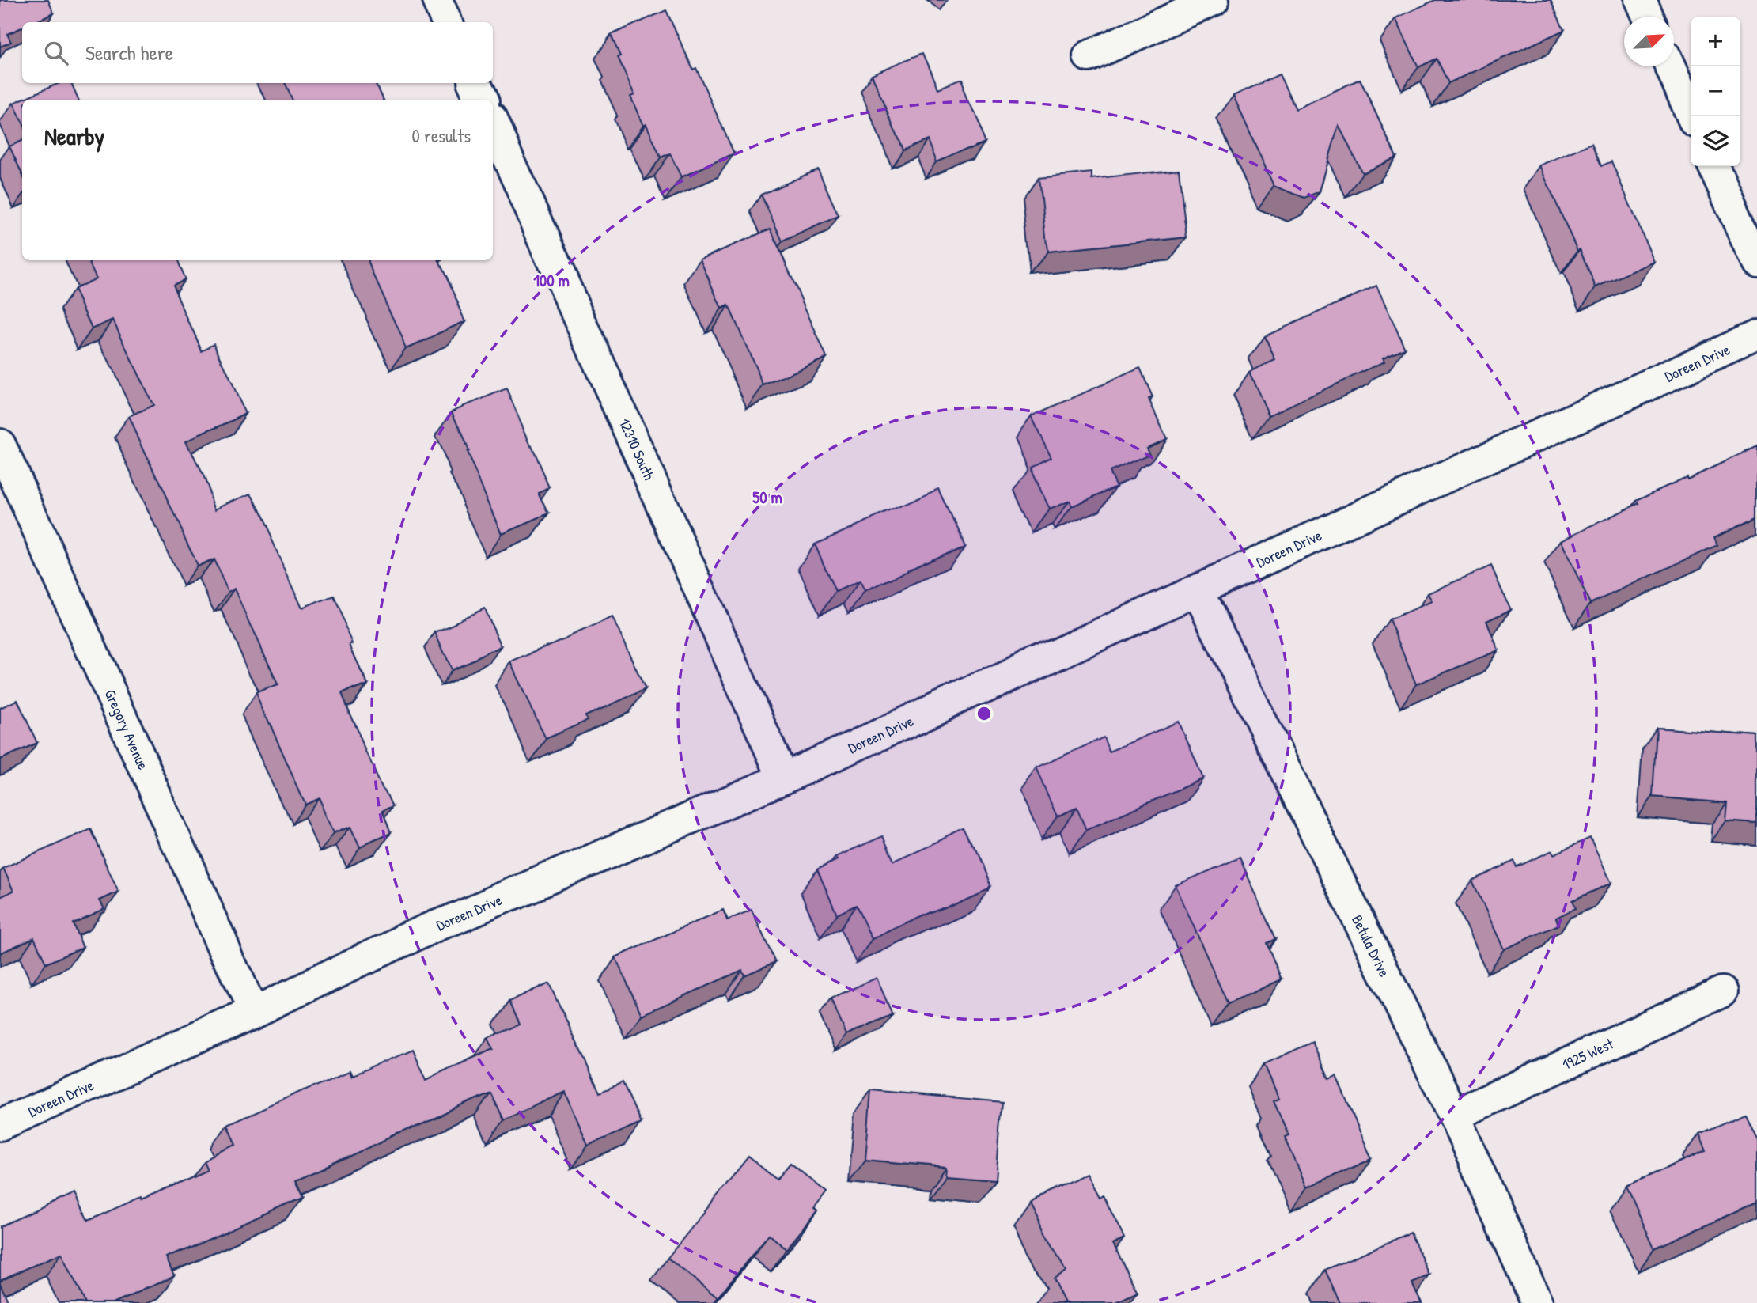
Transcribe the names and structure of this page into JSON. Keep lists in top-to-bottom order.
{
  "streets": {
    "street": [
      "Doreen Drive",
      "12310 South",
      "Gregory Avenue",
      "Betula Drive",
      "1925 West"
    ]
  },
  "crossings": [
    ["Doreen Drive", "12310 South"],
    ["Doreen Drive", "Gregory Avenue"],
    ["Doreen Drive", "Betula Drive"],
    ["Betula Drive", "1925 West"]
  ],
  "north": "top right",
  "page": {
    "map_buttons": ["+", "−"],
    "search": "Search here",
    "heading": ["Nearby", "0 results"]
  },
  "rings": ["100 m", "50 m"]
}
